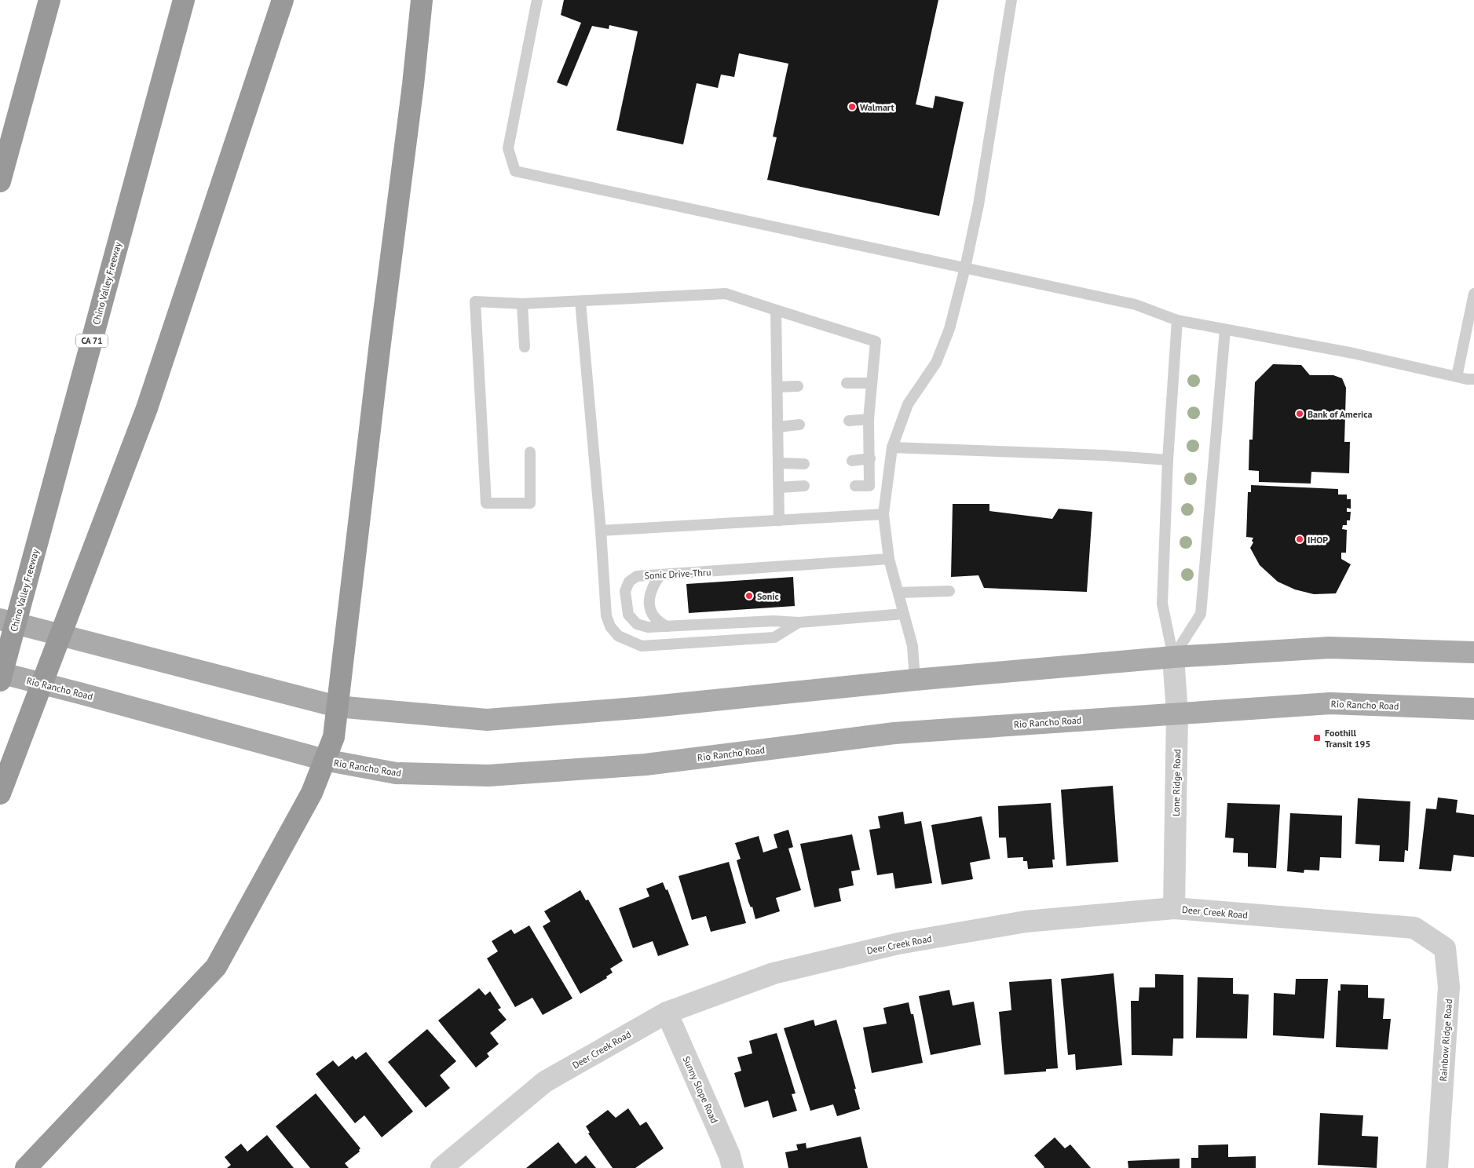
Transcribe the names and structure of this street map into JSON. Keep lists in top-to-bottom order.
{
  "streets": {
    "highway": ["Chino Valley Freeway", "CA 71"],
    "main road": ["Rio Rancho Road"],
    "street": [
      "Lone Ridge Road",
      "Deer Creek Road",
      "Rainbow Ridge Road",
      "Sunny Slope Road"
    ],
    "lane": ["Sonic Drive-Thru"]
  },
  "crossings": [
    ["Rio Rancho Road", "Lone Ridge Road"],
    ["Lone Ridge Road", "Deer Creek Road"],
    ["Deer Creek Road", "Rainbow Ridge Road"],
    ["Deer Creek Road", "Sunny Slope Road"]
  ],
  "places": {
    "other": [
      "Walmart",
      "Bank of America",
      "IHOP",
      "Sonic"
    ],
    "transit": ["Foothill Transit 195"]
  }
}
